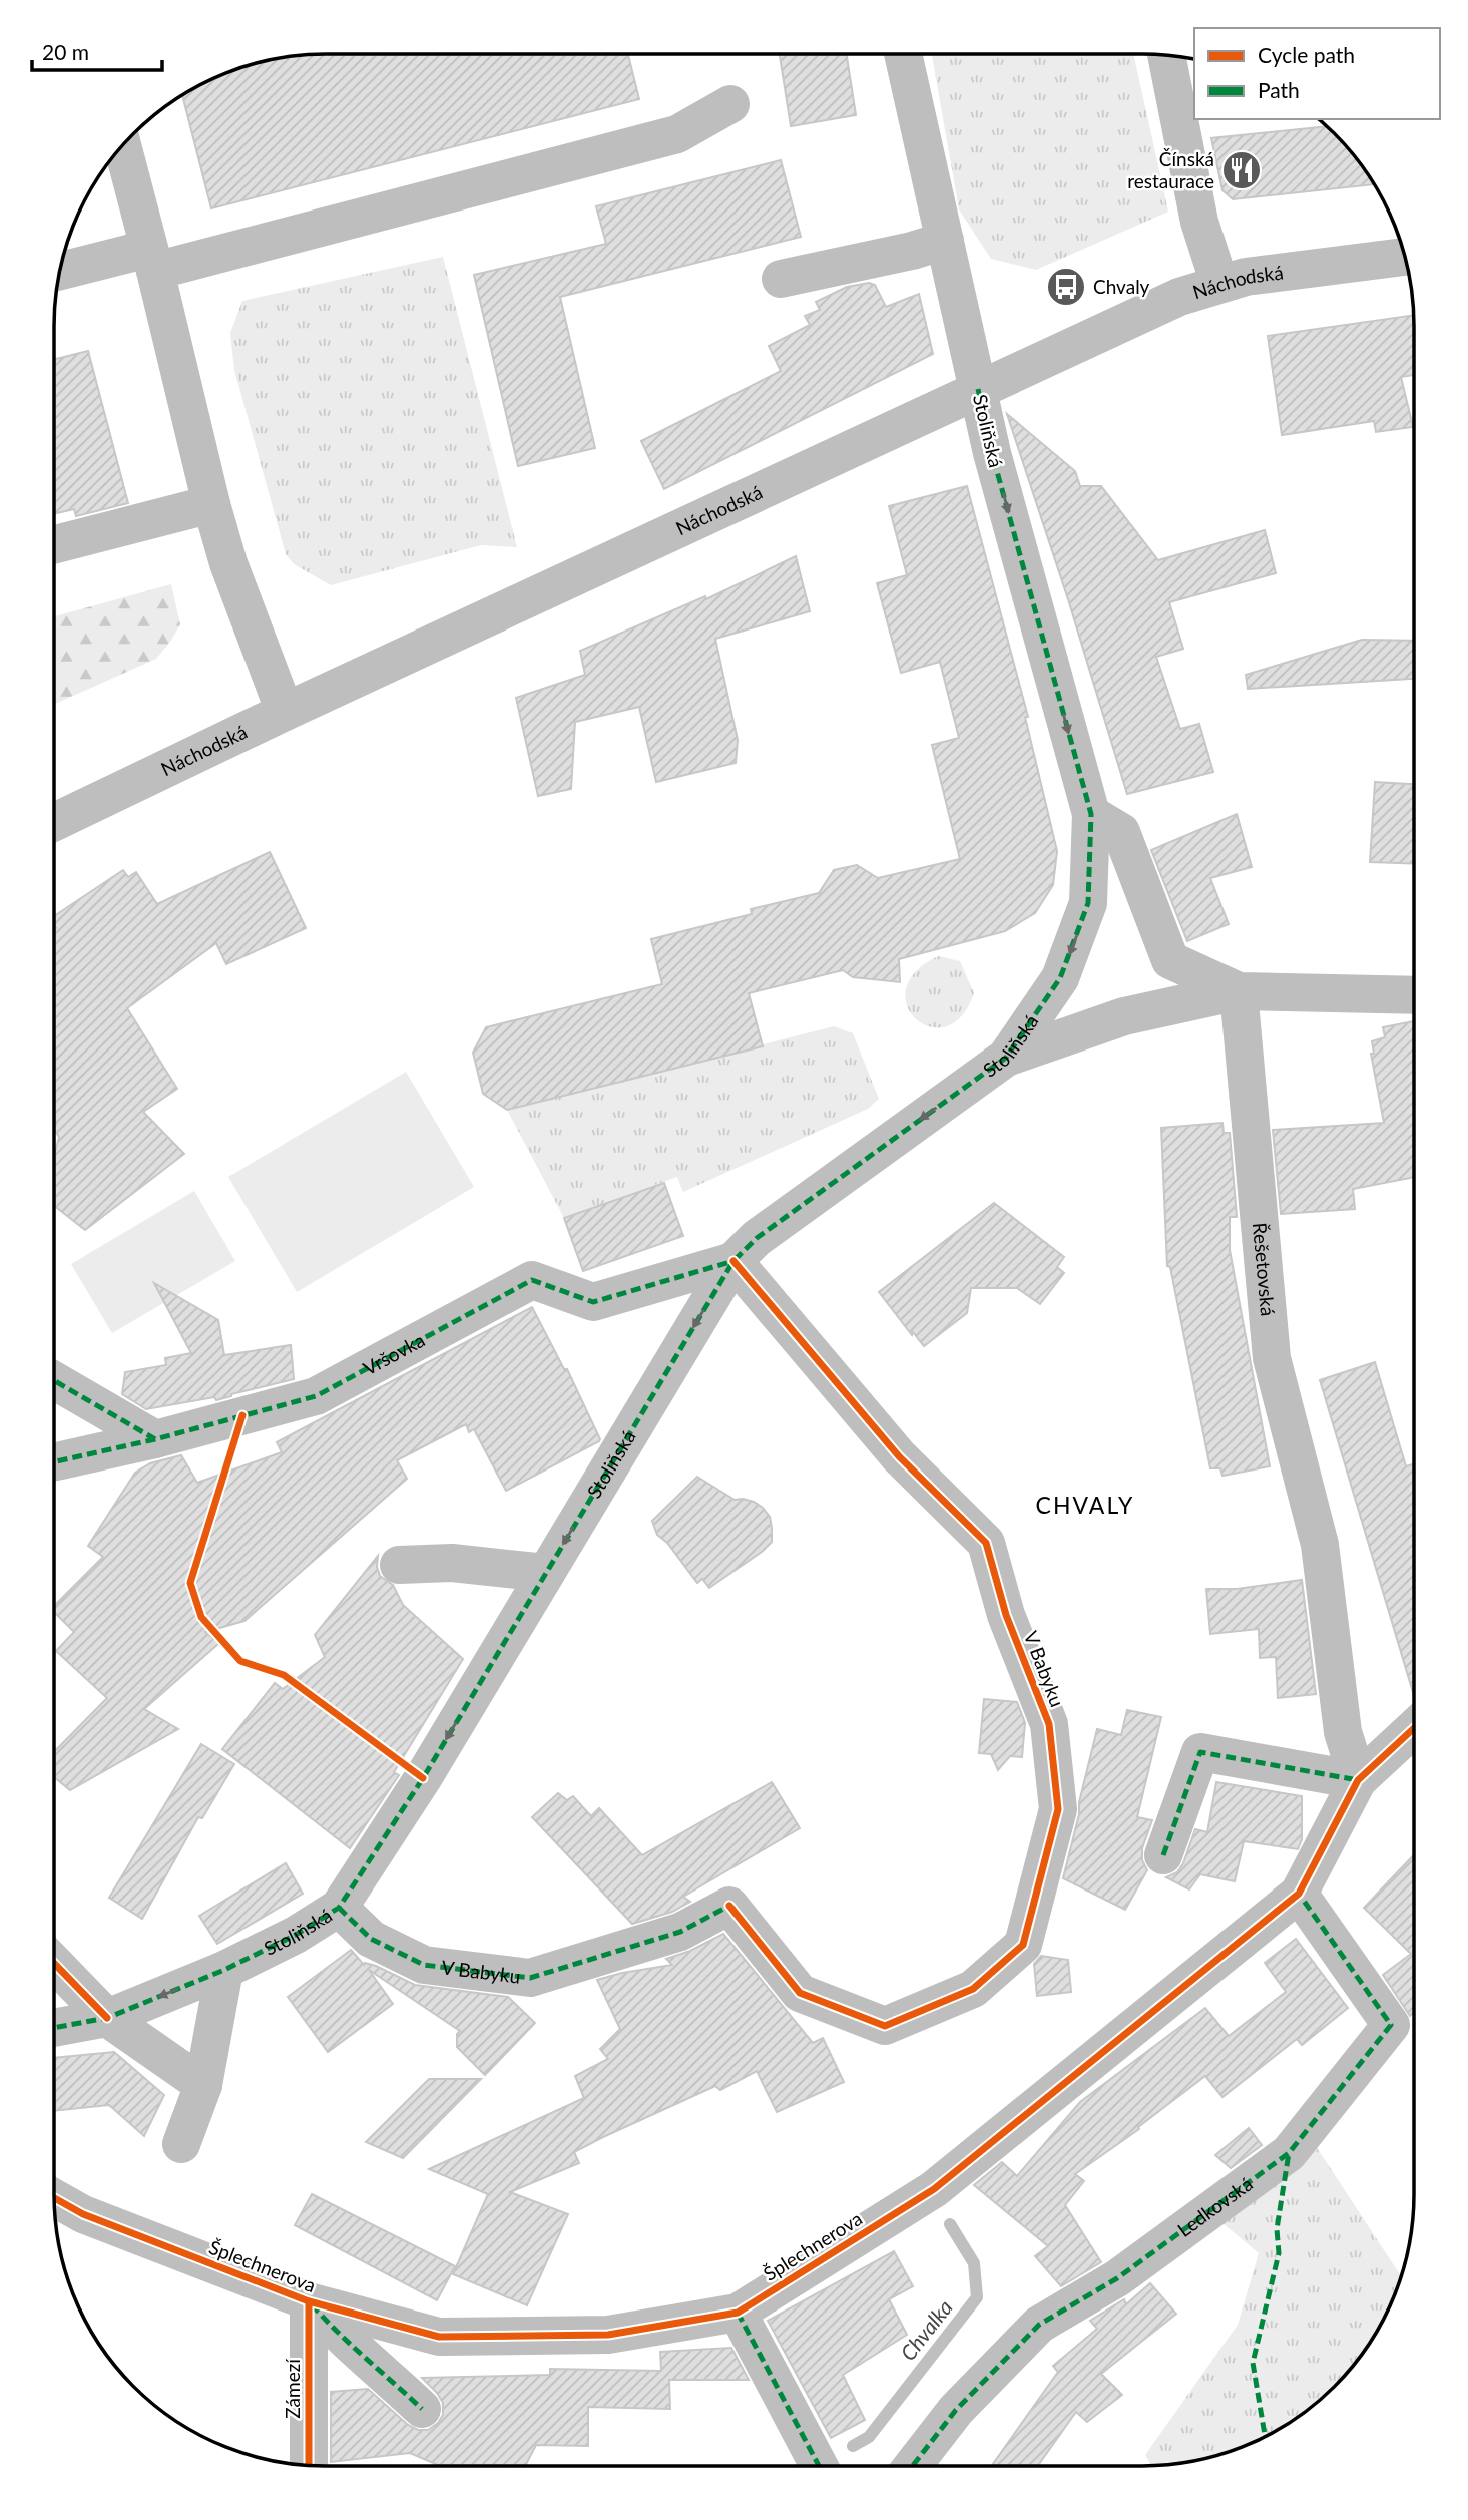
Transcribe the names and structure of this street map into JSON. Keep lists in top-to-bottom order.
{
  "streets": {
    "street": [
      "Náchodská",
      "Stoliňská",
      "Řešetovská",
      "Vršovka",
      "V Babyku",
      "Ledkovská",
      "Šplechnerova",
      "Zámezí"
    ]
  },
  "crossings": [
    ["Náchodská", "Stoliňská"],
    ["Stoliňská", "Vršovka"],
    ["Stoliňská", "V Babyku"],
    ["Řešetovská", "Šplechnerova"],
    ["Vršovka", "V Babyku"],
    ["Ledkovská", "Šplechnerova"],
    ["Šplechnerova", "Zámezí"]
  ],
  "one_way": ["Stoliňská"],
  "districts": ["CHVALY"],
  "water": ["Chvalka"],
  "places": {
    "restaurant": ["Čínská restaurace"],
    "bus stop": ["Chvaly"]
  },
  "legend": ["Cycle path", "Path"],
  "scale_bar": "20 m"
}
